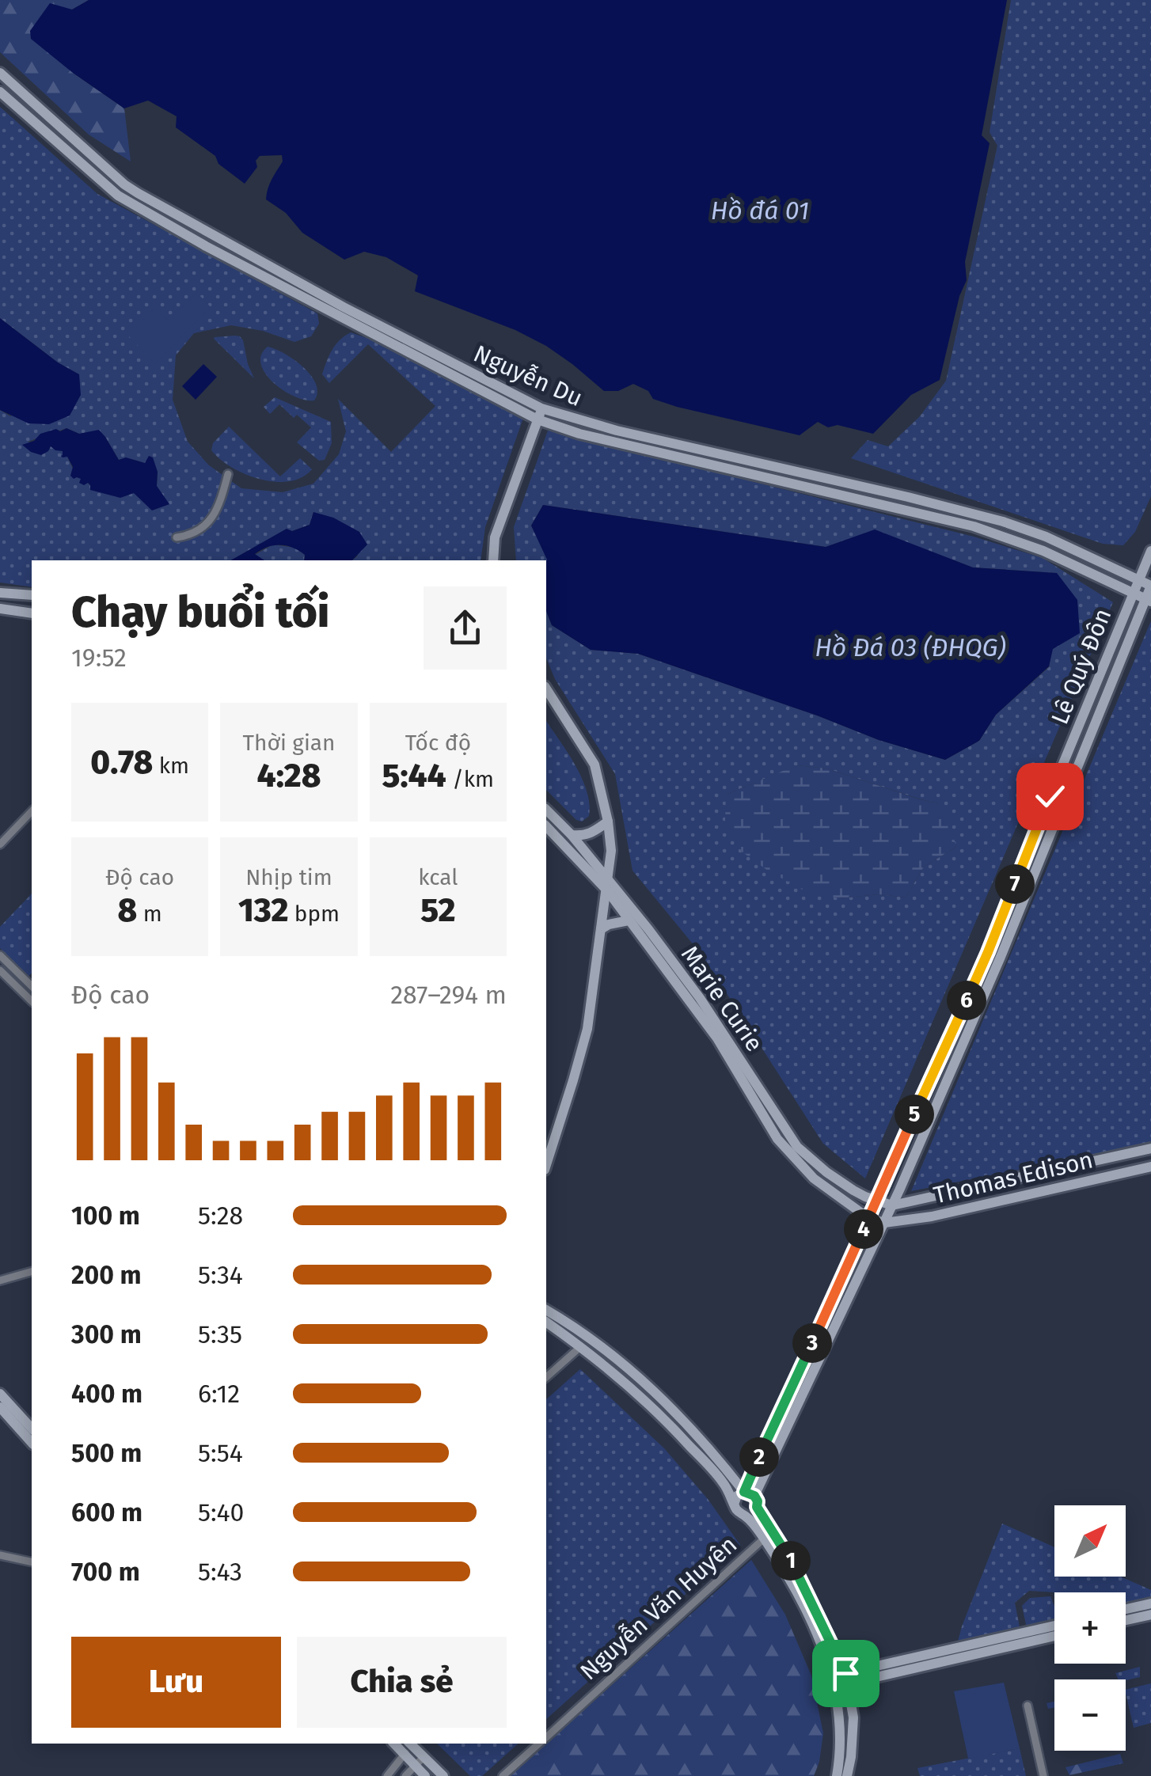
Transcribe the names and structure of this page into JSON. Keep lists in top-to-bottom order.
{
  "streets": {
    "street": [
      "Nguyễn Du",
      "Lê Quý Đôn",
      "Marie Curie",
      "Thomas Edison",
      "Nguyễn Văn Huyên"
    ]
  },
  "crossings": [
    ["Nguyễn Du", "Lê Quý Đôn"],
    ["Lê Quý Đôn", "Marie Curie"],
    ["Lê Quý Đôn", "Thomas Edison"],
    ["Marie Curie", "Thomas Edison"]
  ],
  "water": ["Hồ đá 01", "Hồ Đá 03 (ĐHQG)"],
  "north": "top right",
  "page": {
    "heading": ["Chạy buổi tối", "19:52"],
    "stats": [
      ["0.78 km"],
      ["Thời gian", "4:28"],
      ["Tốc độ", "5:44 /km"],
      ["Độ cao", "8 m"],
      ["Nhịp tim", "132 bpm"],
      ["kcal", "52"]
    ],
    "pins": [
      "7",
      "6",
      "5",
      "4",
      "3",
      "2",
      "1"
    ],
    "chart": ["Độ cao", "287–294 m"],
    "list": [
      {
        "name": "100 m",
        "note": "5:28"
      },
      {
        "name": "200 m",
        "note": "5:34"
      },
      {
        "name": "300 m",
        "note": "5:35"
      },
      {
        "name": "400 m",
        "note": "6:12"
      },
      {
        "name": "500 m",
        "note": "5:54"
      },
      {
        "name": "600 m",
        "note": "5:40"
      },
      {
        "name": "700 m",
        "note": "5:43"
      }
    ],
    "map_buttons": ["+", "−"],
    "buttons": ["Lưu", "Chia sẻ"]
  }
}
